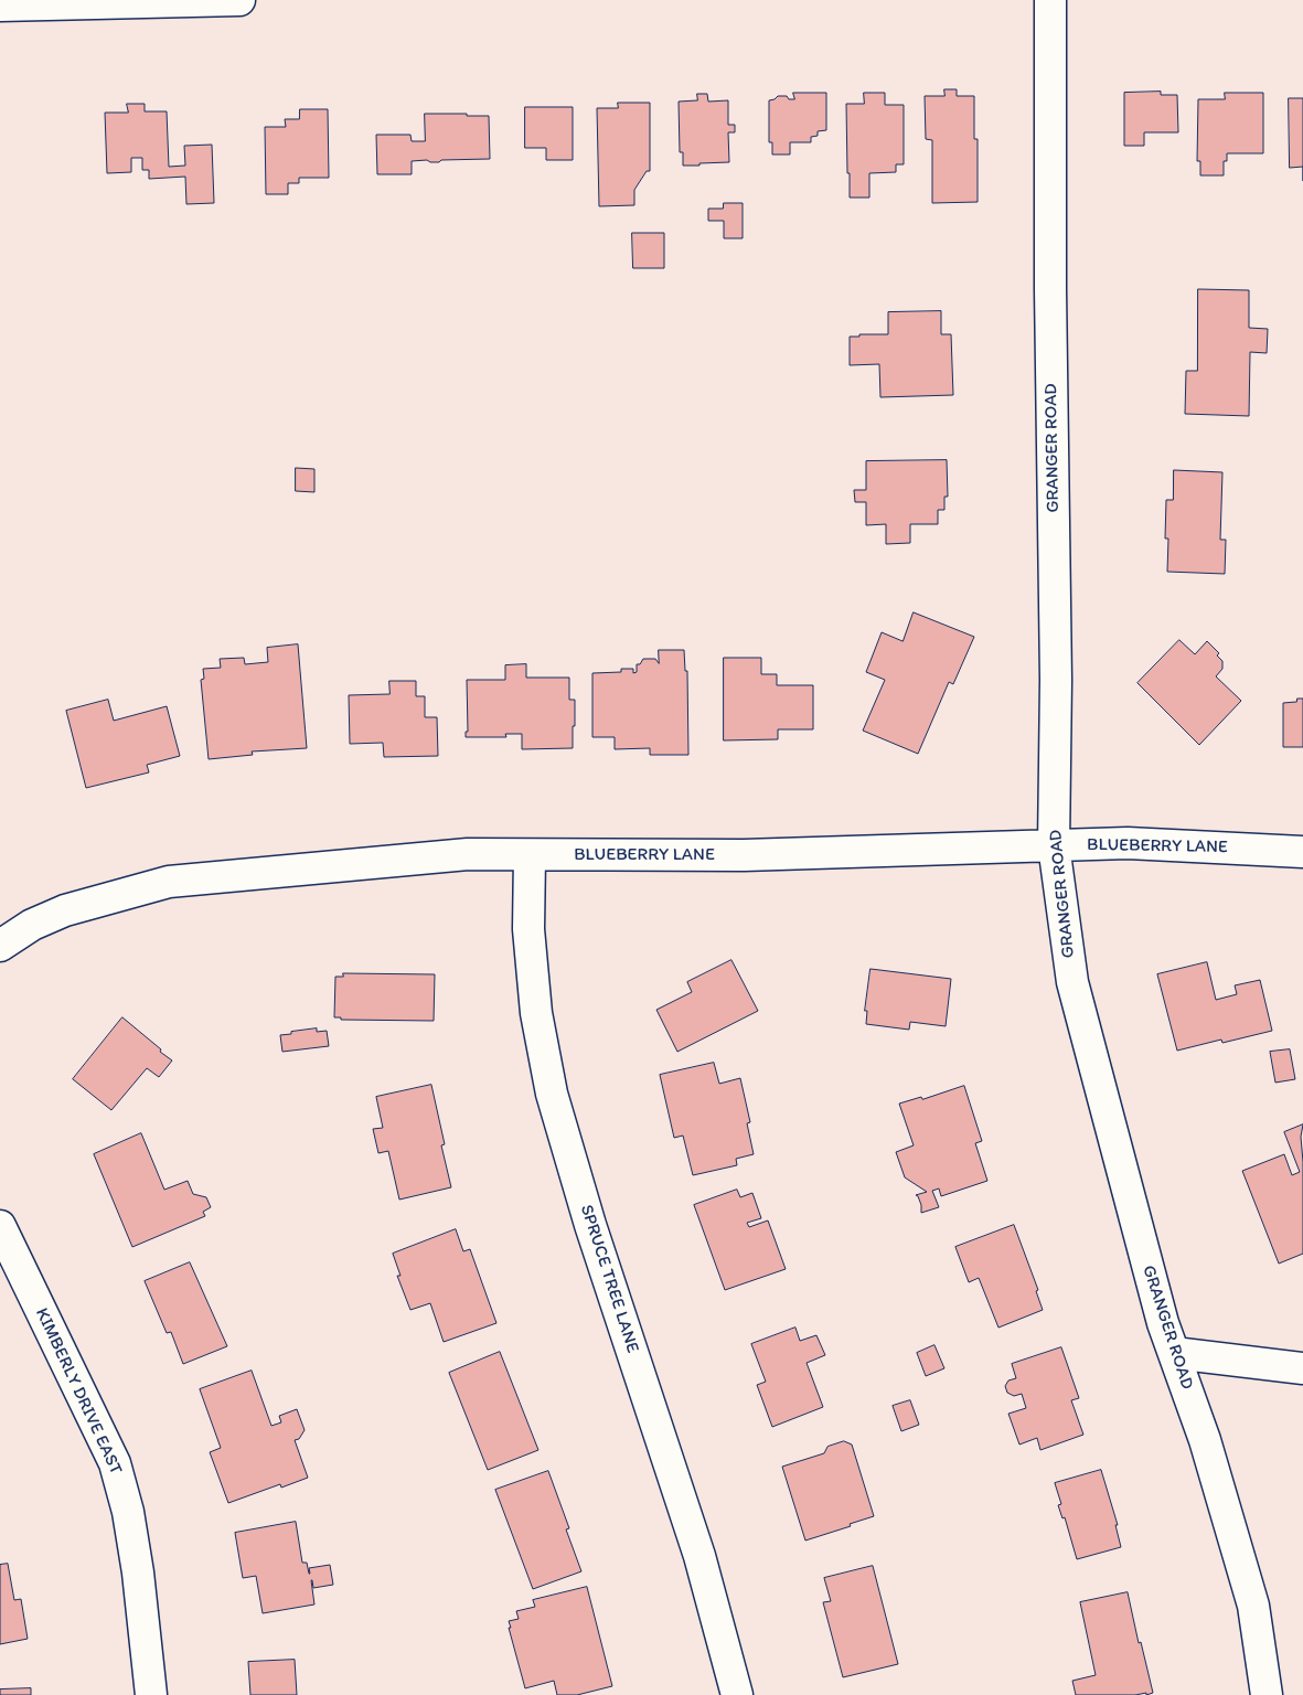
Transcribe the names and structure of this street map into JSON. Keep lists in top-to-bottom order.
{
  "streets": {
    "street": [
      "GRANGER ROAD",
      "BLUEBERRY LANE",
      "SPRUCE TREE LANE",
      "KIMBERLY DRIVE EAST"
    ]
  },
  "crossings": [
    ["GRANGER ROAD", "BLUEBERRY LANE"],
    ["BLUEBERRY LANE", "SPRUCE TREE LANE"]
  ]
}
